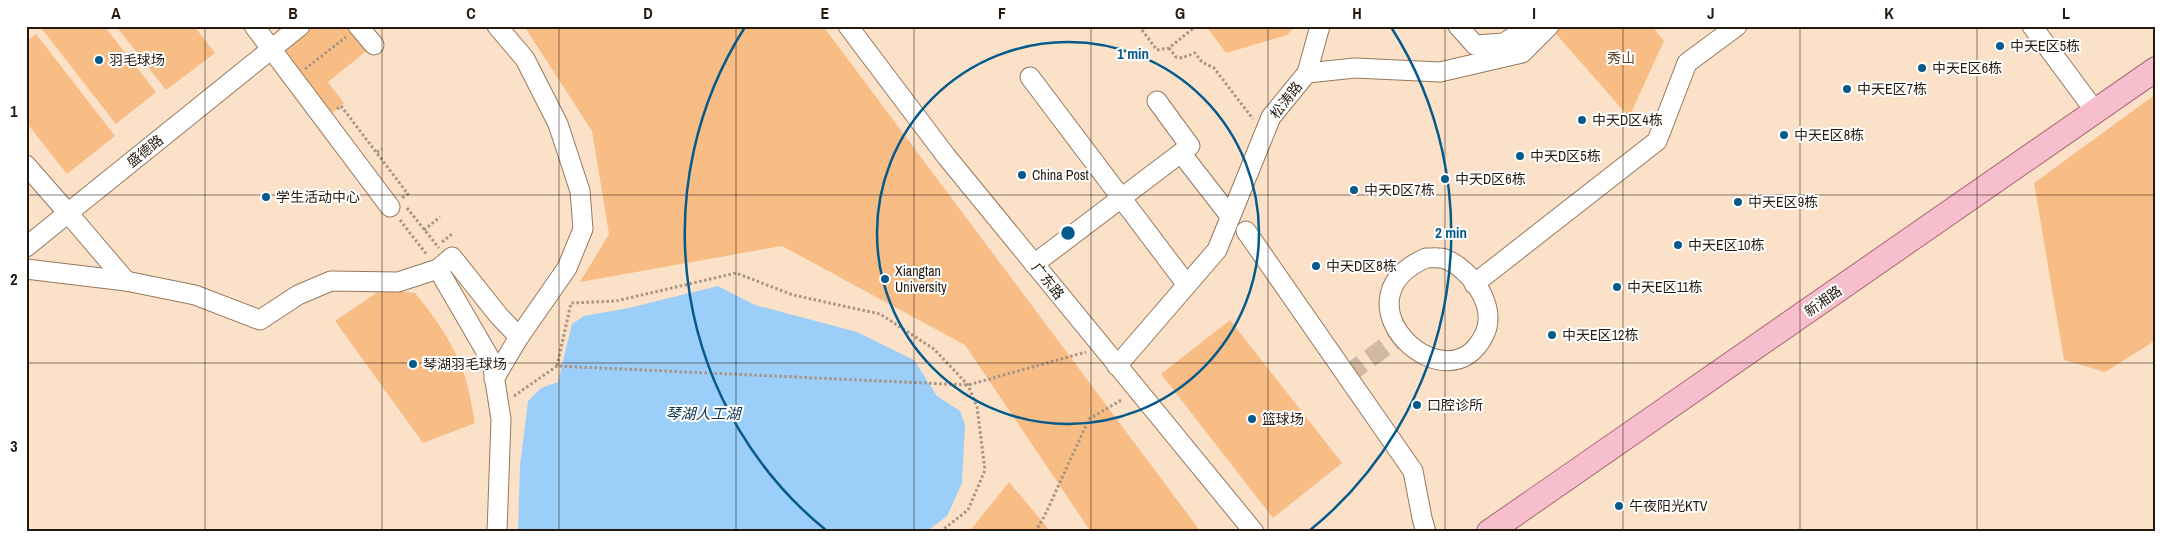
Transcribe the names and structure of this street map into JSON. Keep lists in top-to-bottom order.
{
  "streets": {
    "main road": ["新湘路"],
    "street": ["松涛路", "盛德路", "广东路"]
  },
  "crossings": [
    ["松涛路", "广东路"]
  ],
  "water": ["琴湖人工湖"],
  "parks": ["秀山"],
  "places": [
    "中天E区5栋",
    "羽毛球场",
    "中天E区6栋",
    "中天E区7栋",
    "中天D区4栋",
    "中天E区8栋",
    "中天D区5栋",
    "China Post",
    "中天D区6栋",
    "中天D区7栋",
    "学生活动中心",
    "中天E区9栋",
    "中天E区10栋",
    "中天D区8栋",
    "Xiangtan University",
    "中天E区11栋",
    "中天E区12栋",
    "琴湖羽毛球场",
    "口腔诊所",
    "篮球场",
    "午夜阳光KTV"
  ],
  "grid": {
    "columns": [
      "A",
      "B",
      "C",
      "D",
      "E",
      "F",
      "G",
      "H",
      "I",
      "J",
      "K",
      "L"
    ],
    "rows": ["1", "2", "3"]
  },
  "rings": ["1 min", "2 min"]
}
